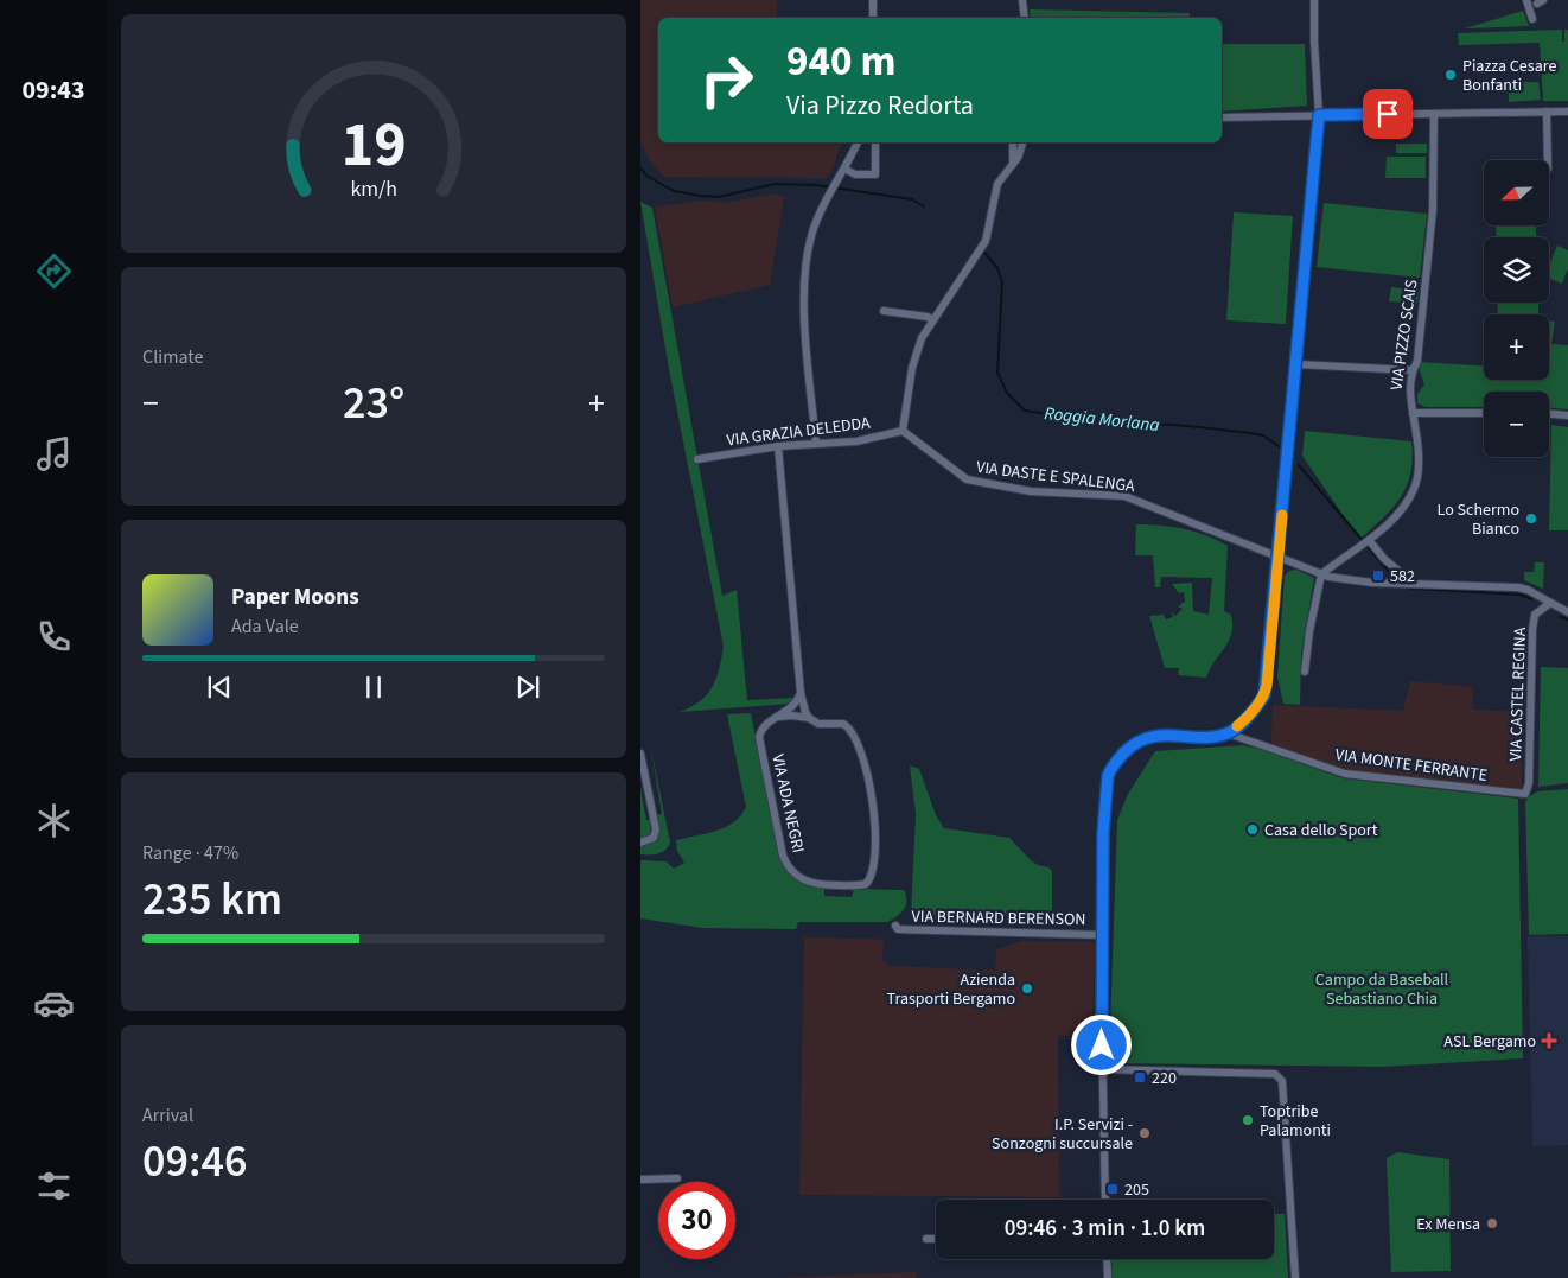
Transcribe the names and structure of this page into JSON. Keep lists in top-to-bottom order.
{
  "streets": {
    "street": [
      "VIA PIZZO SCAIS",
      "VIA GRAZIA DELEDDA",
      "VIA DASTE E SPALENGA",
      "VIA CASTEL REGINA",
      "VIA MONTE FERRANTE",
      "VIA ADA NEGRI",
      "VIA BERNARD BERENSON"
    ]
  },
  "crossings": [
    ["VIA GRAZIA DELEDDA", "VIA DASTE E SPALENGA"],
    ["VIA DASTE E SPALENGA", "VIA CASTEL REGINA"],
    ["VIA CASTEL REGINA", "VIA MONTE FERRANTE"]
  ],
  "water": ["Roggia Morlana"],
  "parks": ["Campo da Baseball Sebastiano Chia"],
  "places": {
    "other": [
      "Piazza Cesare Bonfanti",
      "Lo Schermo Bianco",
      "Casa dello Sport",
      "Azienda Trasporti Bergamo",
      "Toptribe Palamonti",
      "I.P. Servizi - Sonzogni succursale",
      "Ex Mensa"
    ],
    "transit": ["582", "220", "205"],
    "health": ["ASL Bergamo"]
  },
  "north": "left",
  "page": {
    "tabs": "09:43",
    "turn": ["940 m", "Via Pizzo Redorta"],
    "map_buttons": ["+", "−"],
    "tile": [
      "Climate",
      ["Range · 47%", "235 km"],
      ["Arrival", "09:46"]
    ],
    "heat": ["−", "23°", "+"],
    "song": ["Paper Moons", "Ada Vale"],
    "limit": "30",
    "trip": "09:46 · 3 min · 1.0 km",
    "gauge": ["19", "km/h"]
  }
}
